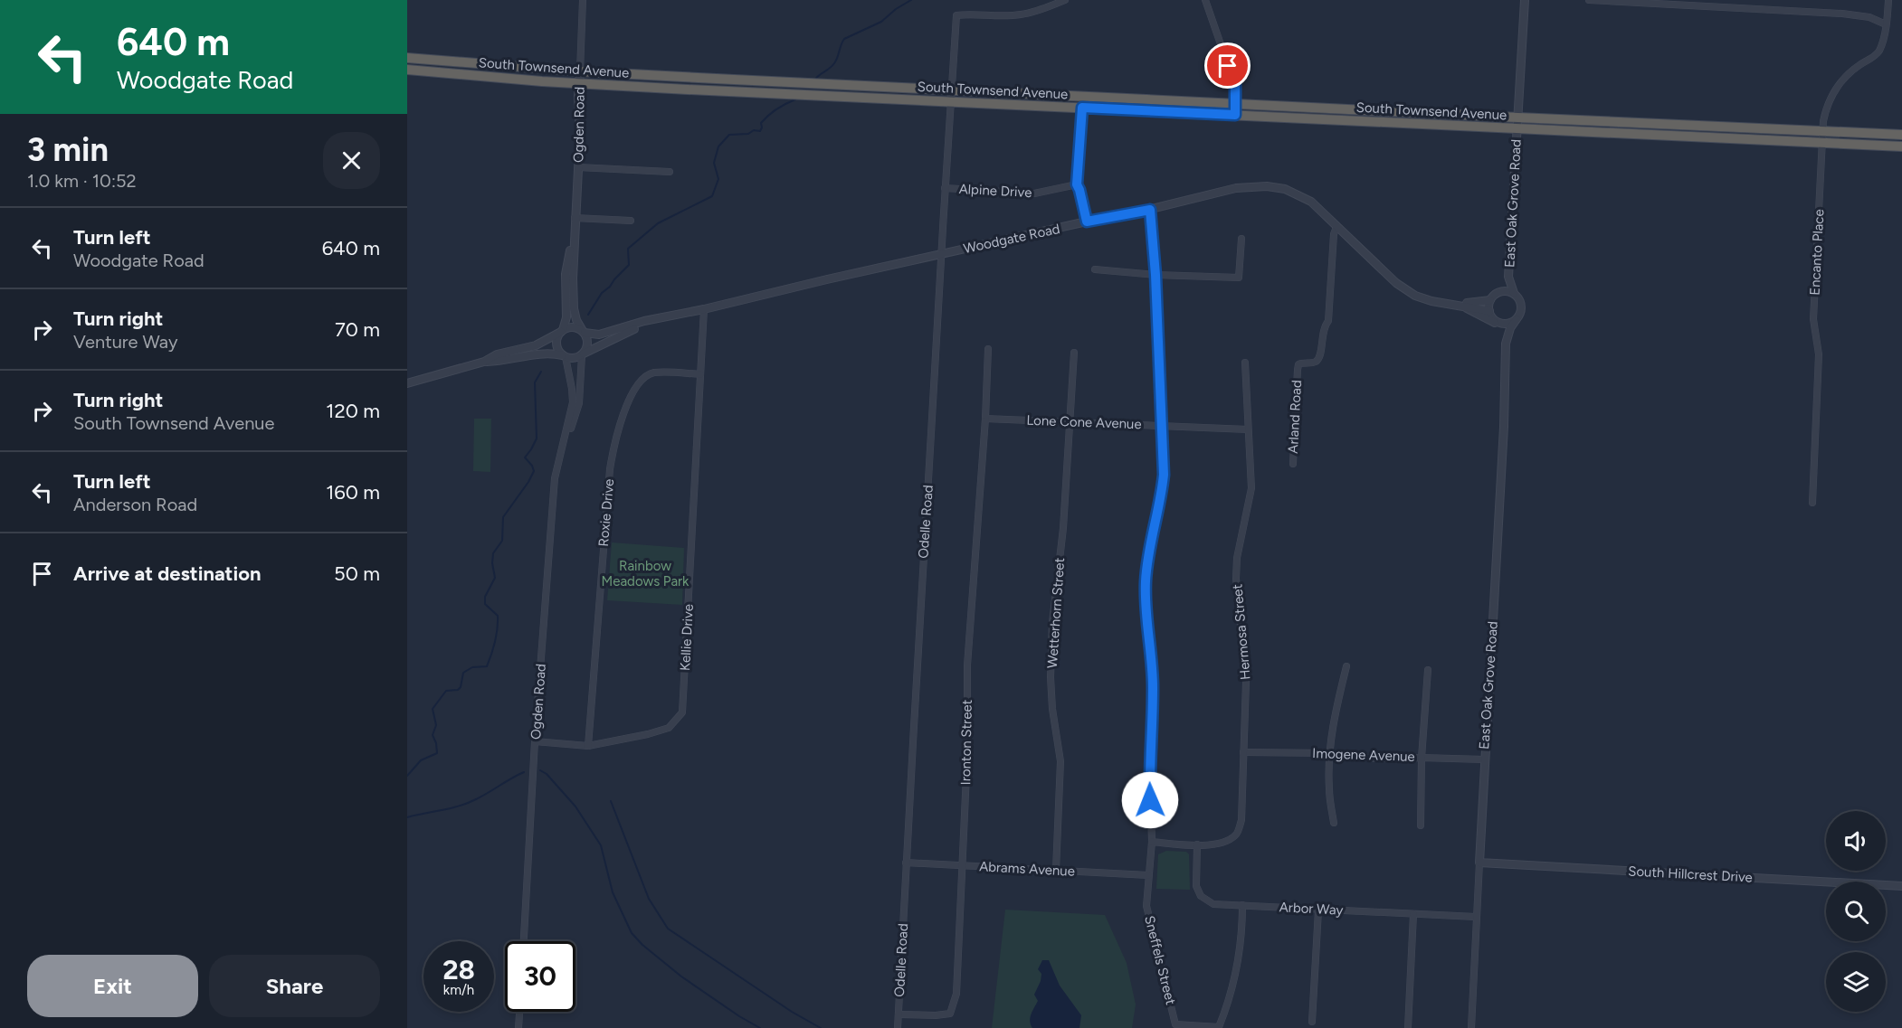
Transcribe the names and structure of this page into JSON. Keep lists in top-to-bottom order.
{
  "streets": {
    "highway": ["South Townsend Avenue"],
    "street": [
      "Ogden Road",
      "Alpine Drive",
      "East Oak Grove Road",
      "Woodgate Road",
      "Encanto Place",
      "Arland Road",
      "Lone Cone Avenue",
      "Roxie Drive",
      "Odelle Road",
      "Wetterhorn Street",
      "Hermosa Street",
      "Kellie Drive",
      "Ironton Street",
      "Imogene Avenue",
      "Abrams Avenue",
      "South Hillcrest Drive",
      "Arbor Way",
      "Sneffels Street"
    ]
  },
  "crossings": [
    ["South Townsend Avenue", "Ogden Road"],
    ["South Townsend Avenue", "East Oak Grove Road"],
    ["South Townsend Avenue", "Encanto Place"],
    ["South Townsend Avenue", "Odelle Road"],
    ["Ogden Road", "Woodgate Road"],
    ["Ogden Road", "Kellie Drive"],
    ["Alpine Drive", "Odelle Road"],
    ["East Oak Grove Road", "Woodgate Road"],
    ["East Oak Grove Road", "Imogene Avenue"],
    ["East Oak Grove Road", "South Hillcrest Drive"],
    ["East Oak Grove Road", "Arbor Way"],
    ["Woodgate Road", "Arland Road"],
    ["Woodgate Road", "Odelle Road"],
    ["Woodgate Road", "Kellie Drive"],
    ["Woodgate Road", "Sneffels Street"],
    ["Lone Cone Avenue", "Wetterhorn Street"],
    ["Lone Cone Avenue", "Hermosa Street"],
    ["Lone Cone Avenue", "Ironton Street"],
    ["Lone Cone Avenue", "Sneffels Street"],
    ["Roxie Drive", "Kellie Drive"],
    ["Odelle Road", "Ironton Street"],
    ["Odelle Road", "Abrams Avenue"],
    ["Wetterhorn Street", "Abrams Avenue"],
    ["Hermosa Street", "Imogene Avenue"],
    ["Hermosa Street", "Arbor Way"],
    ["Ironton Street", "Abrams Avenue"],
    ["Abrams Avenue", "Sneffels Street"],
    ["Arbor Way", "Sneffels Street"]
  ],
  "parks": ["Rainbow Meadows Park"],
  "page": {
    "turn": ["640 m", "Woodgate Road"],
    "heading": ["3 min", "1.0 km · 10:52"],
    "list": [
      {
        "name": "Turn left",
        "note": "Woodgate Road",
        "value": "640 m"
      },
      {
        "name": "Turn right",
        "note": "Venture Way",
        "value": "70 m"
      },
      {
        "name": "Turn right",
        "note": "South Townsend Avenue",
        "value": "120 m"
      },
      {
        "name": "Turn left",
        "note": "Anderson Road",
        "value": "160 m"
      },
      {
        "name": "Arrive at destination",
        "value": "50 m"
      }
    ],
    "speed": "28 km/h",
    "limit": "30",
    "buttons": ["Exit", "Share"]
  }
}
